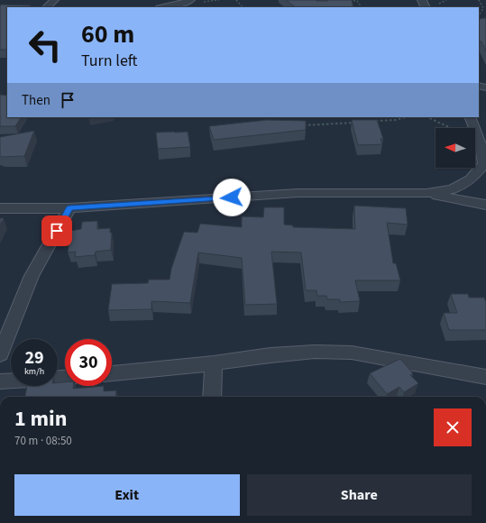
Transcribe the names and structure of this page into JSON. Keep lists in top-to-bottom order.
{
  "north": "left",
  "page": {
    "turn": ["60 m", "Turn left"],
    "then": "Then",
    "speed": "29 km/h",
    "limit": "30",
    "heading": ["1 min", "70 m · 08:50"],
    "buttons": ["Exit", "Share"]
  }
}
